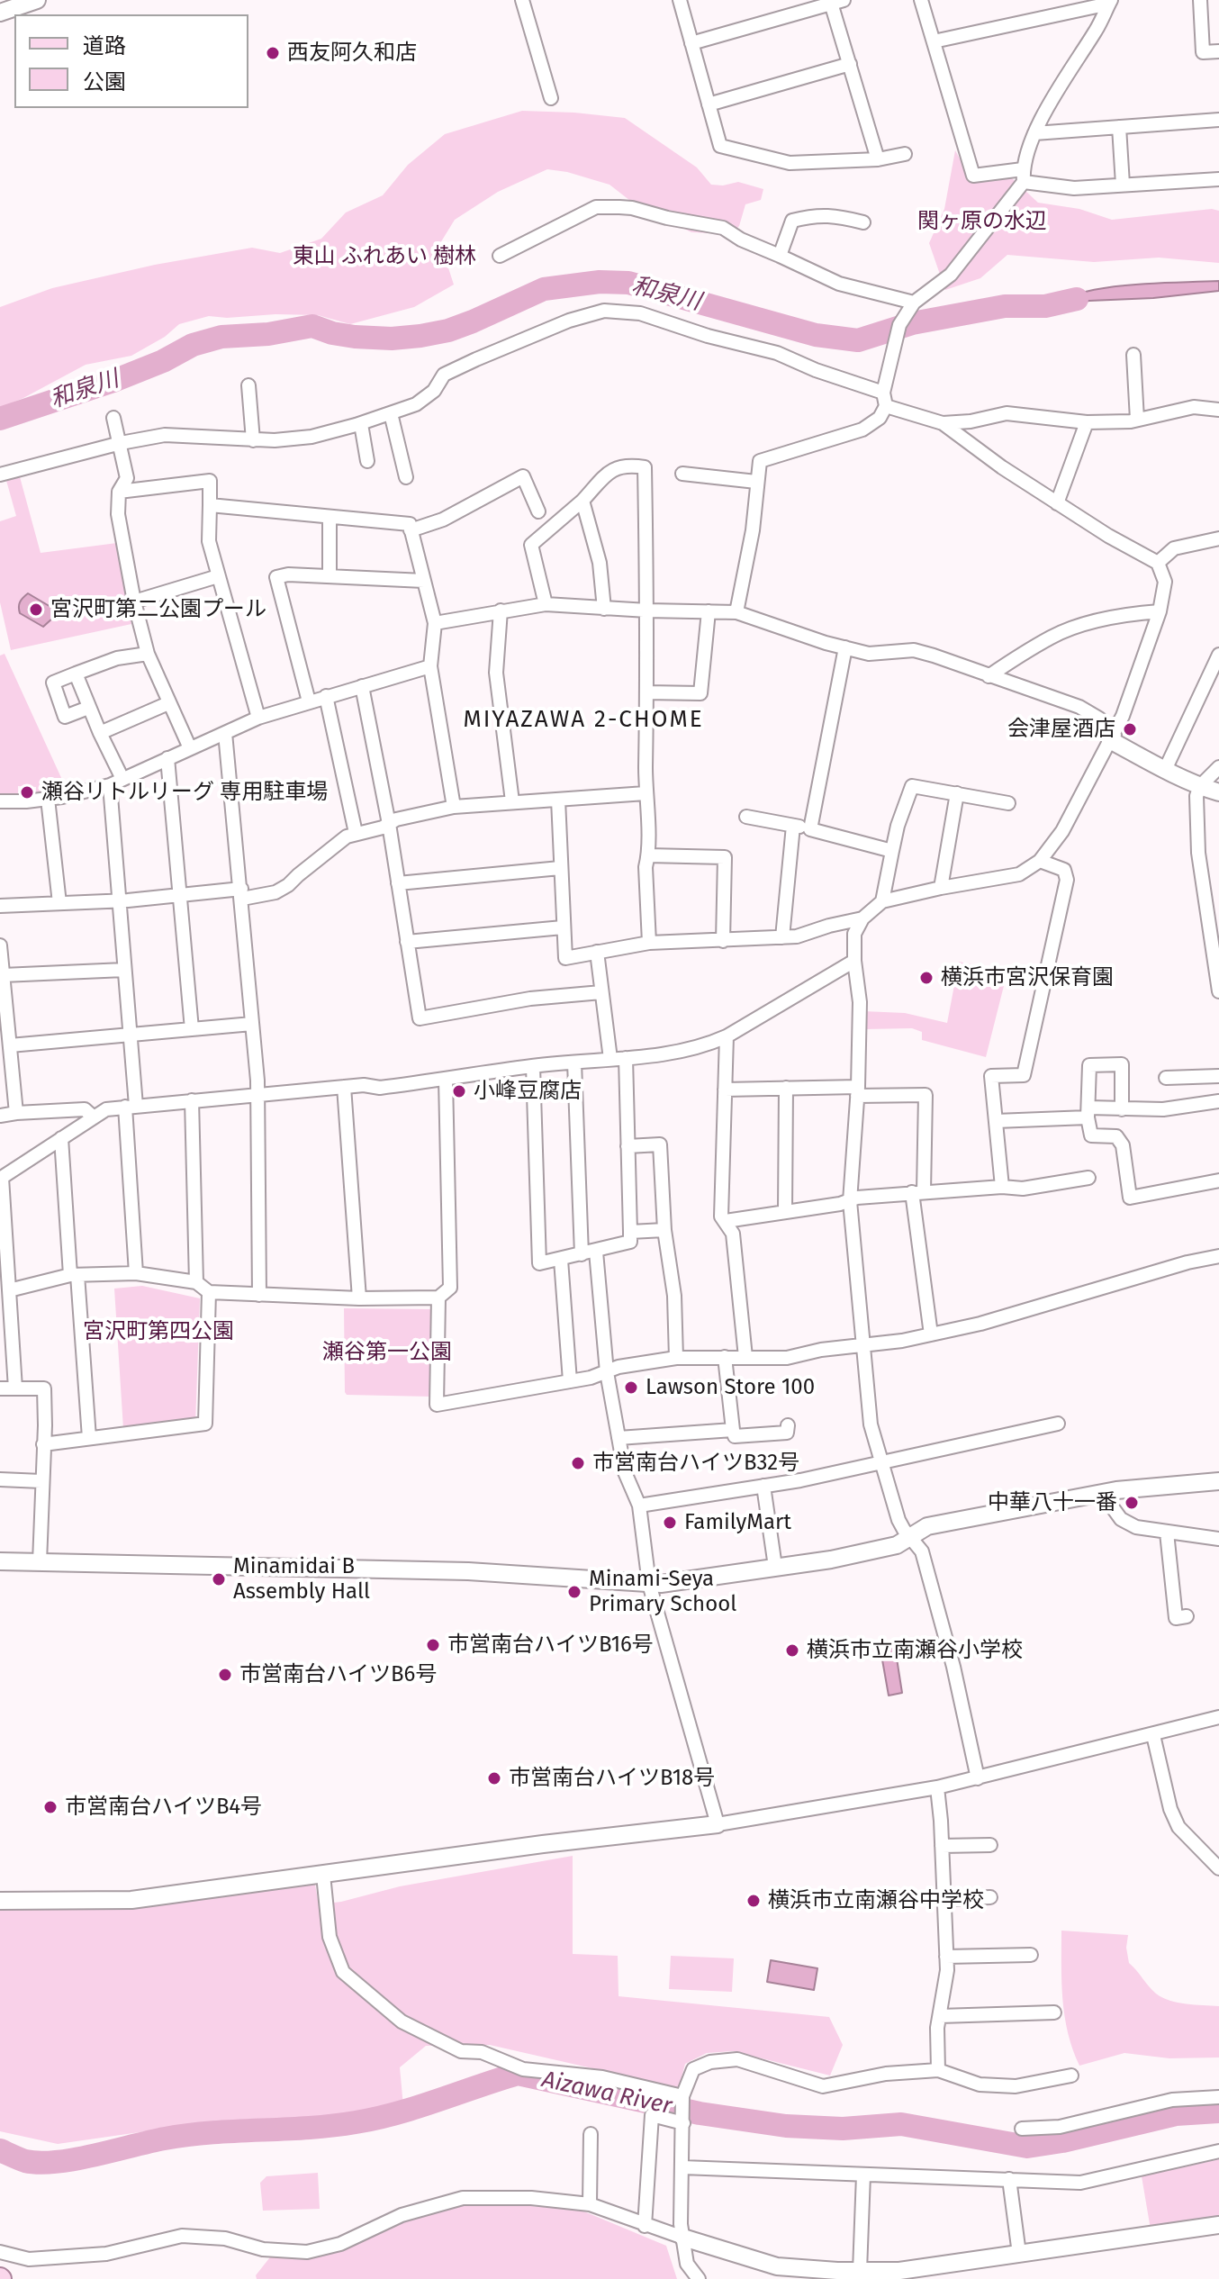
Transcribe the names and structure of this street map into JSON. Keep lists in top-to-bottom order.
{
  "districts": ["MIYAZAWA 2-CHOME"],
  "water": ["和泉川", "Aizawa River"],
  "parks": [
    "関ヶ原の水辺",
    "東山 ふれあい 樹林",
    "宮沢町第四公園",
    "瀬谷第一公園"
  ],
  "places": [
    "西友阿久和店",
    "宮沢町第二公園プール",
    "会津屋酒店",
    "瀬谷リトルリーグ 専用駐車場",
    "横浜市宮沢保育園",
    "小峰豆腐店",
    "Lawson Store 100",
    "市営南台ハイツB32号",
    "中華八十一番",
    "FamilyMart",
    "Minamidai B Assembly Hall",
    "Minami-Seya Primary School",
    "市営南台ハイツB16号",
    "横浜市立南瀬谷小学校",
    "市営南台ハイツB6号",
    "市営南台ハイツB18号",
    "市営南台ハイツB4号",
    "横浜市立南瀬谷中学校"
  ],
  "legend": ["道路", "公園"]
}
